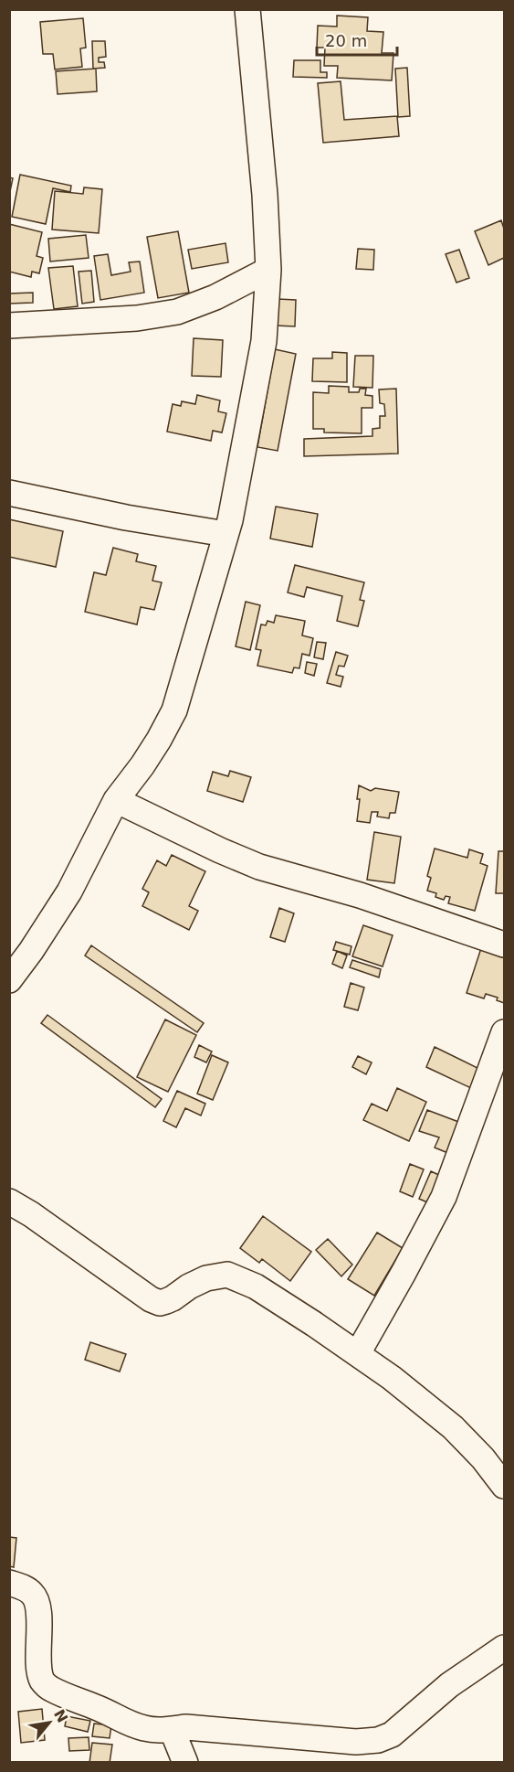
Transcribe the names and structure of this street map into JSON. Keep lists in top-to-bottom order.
{
  "scale_bar": "20 m",
  "north": "top right"
}
